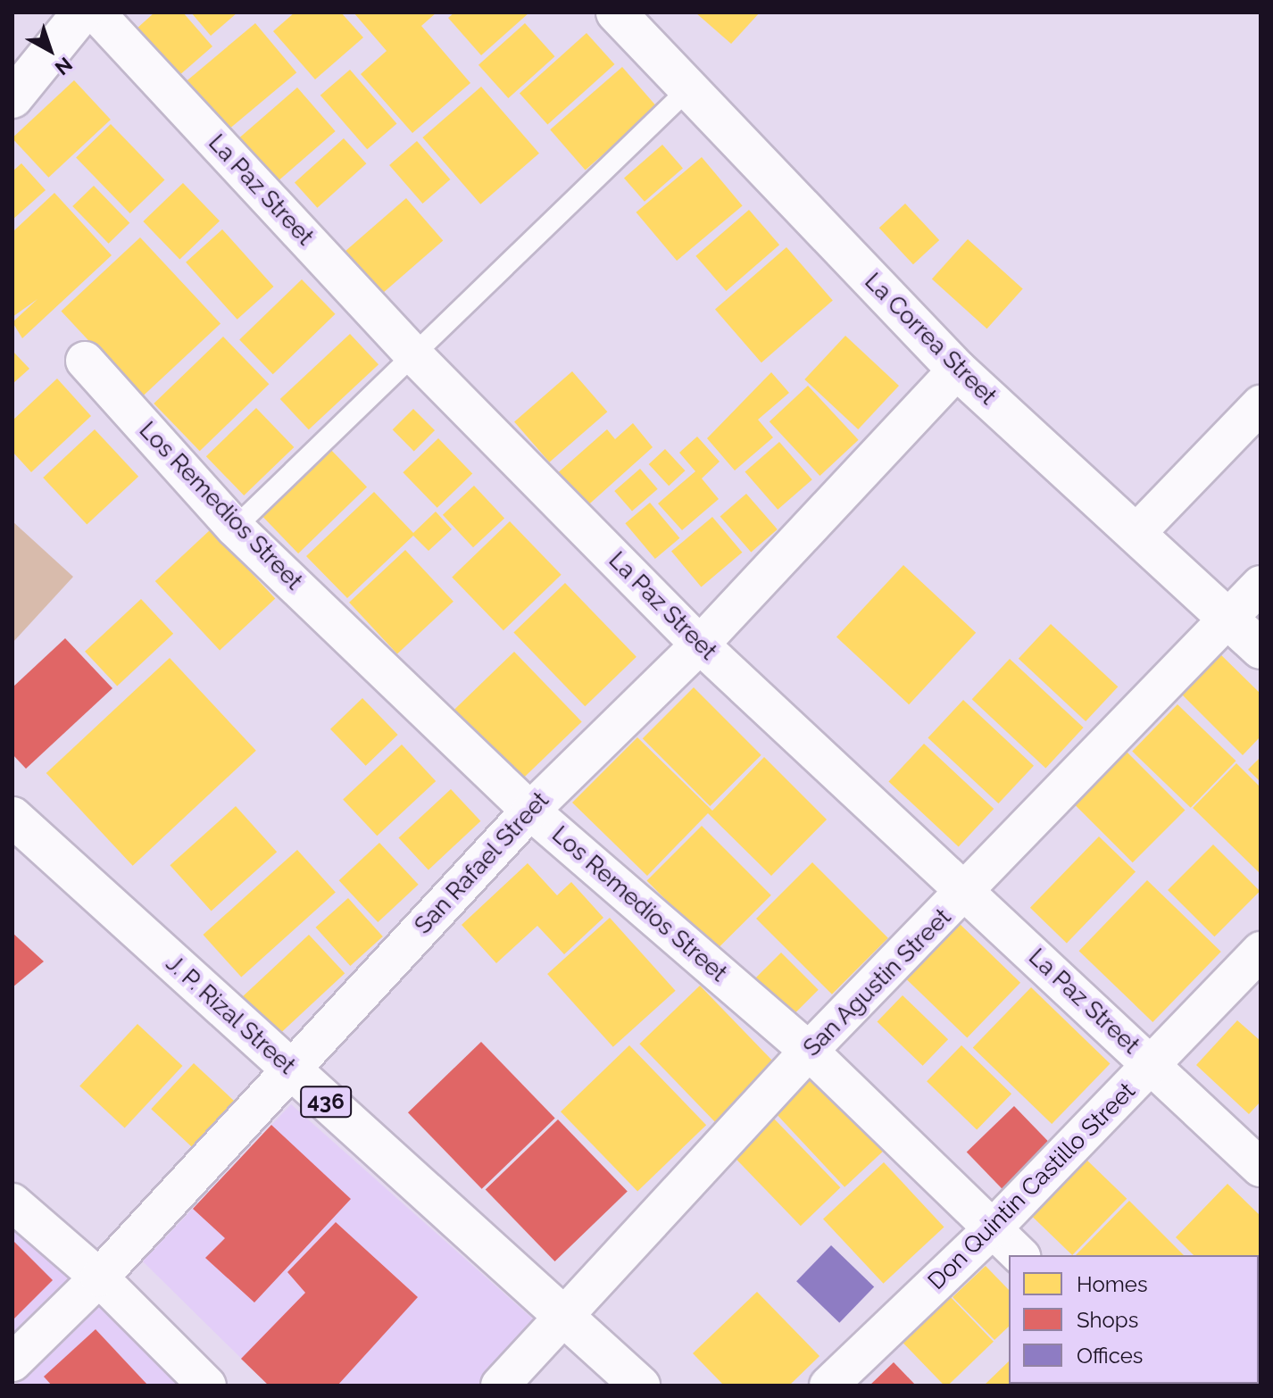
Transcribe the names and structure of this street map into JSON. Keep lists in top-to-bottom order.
{
  "streets": {
    "street": [
      "La Paz Street",
      "La Correa Street",
      "Los Remedios Street",
      "San Rafael Street",
      "San Agustin Street",
      "J. P. Rizal Street",
      "436",
      "Don Quintin Castillo Street"
    ]
  },
  "crossings": [
    ["La Paz Street", "San Rafael Street"],
    ["La Paz Street", "San Agustin Street"],
    ["La Paz Street", "Don Quintin Castillo Street"],
    ["La Correa Street", "San Rafael Street"],
    ["La Correa Street", "San Agustin Street"],
    ["Los Remedios Street", "San Rafael Street"],
    ["Los Remedios Street", "San Agustin Street"],
    ["Los Remedios Street", "Don Quintin Castillo Street"],
    ["San Rafael Street", "J. P. Rizal Street"],
    ["San Agustin Street", "J. P. Rizal Street"]
  ],
  "legend": ["Homes", "Shops", "Offices"],
  "north": "bottom right"
}
